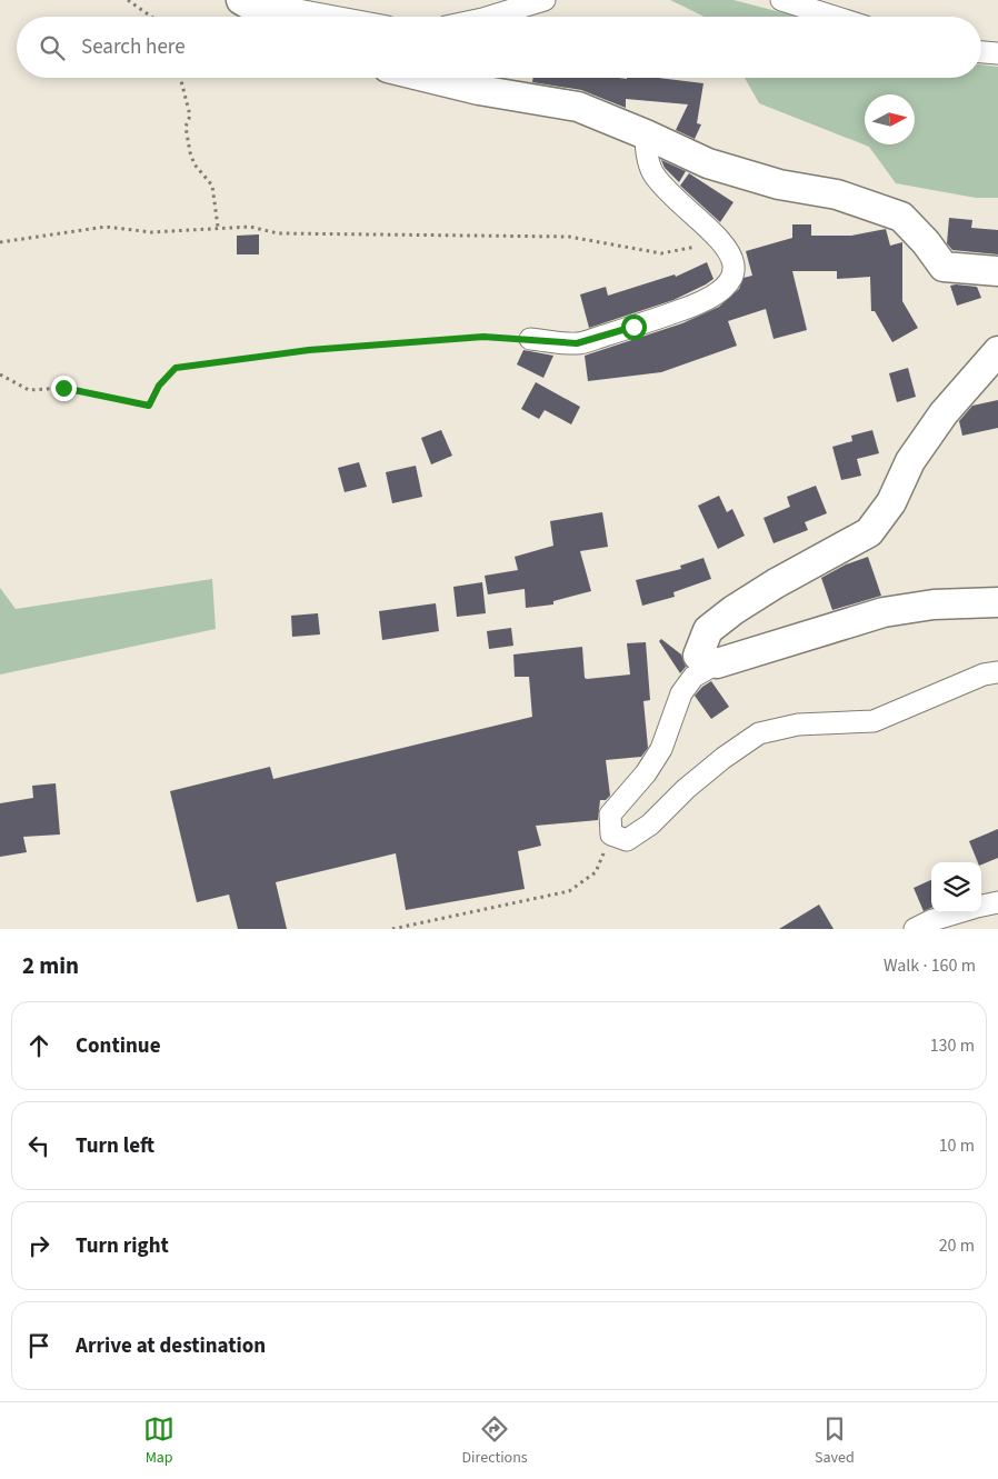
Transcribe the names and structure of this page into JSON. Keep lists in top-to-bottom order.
{
  "north": "right",
  "page": {
    "search": "Search here",
    "heading": ["2 min", "Walk · 160 m"],
    "list": [
      ["Continue", "130 m"],
      ["Turn left", "10 m"],
      ["Turn right", "20 m"],
      "Arrive at destination"
    ],
    "nav": ["Map", "Directions", "Saved"]
  }
}
